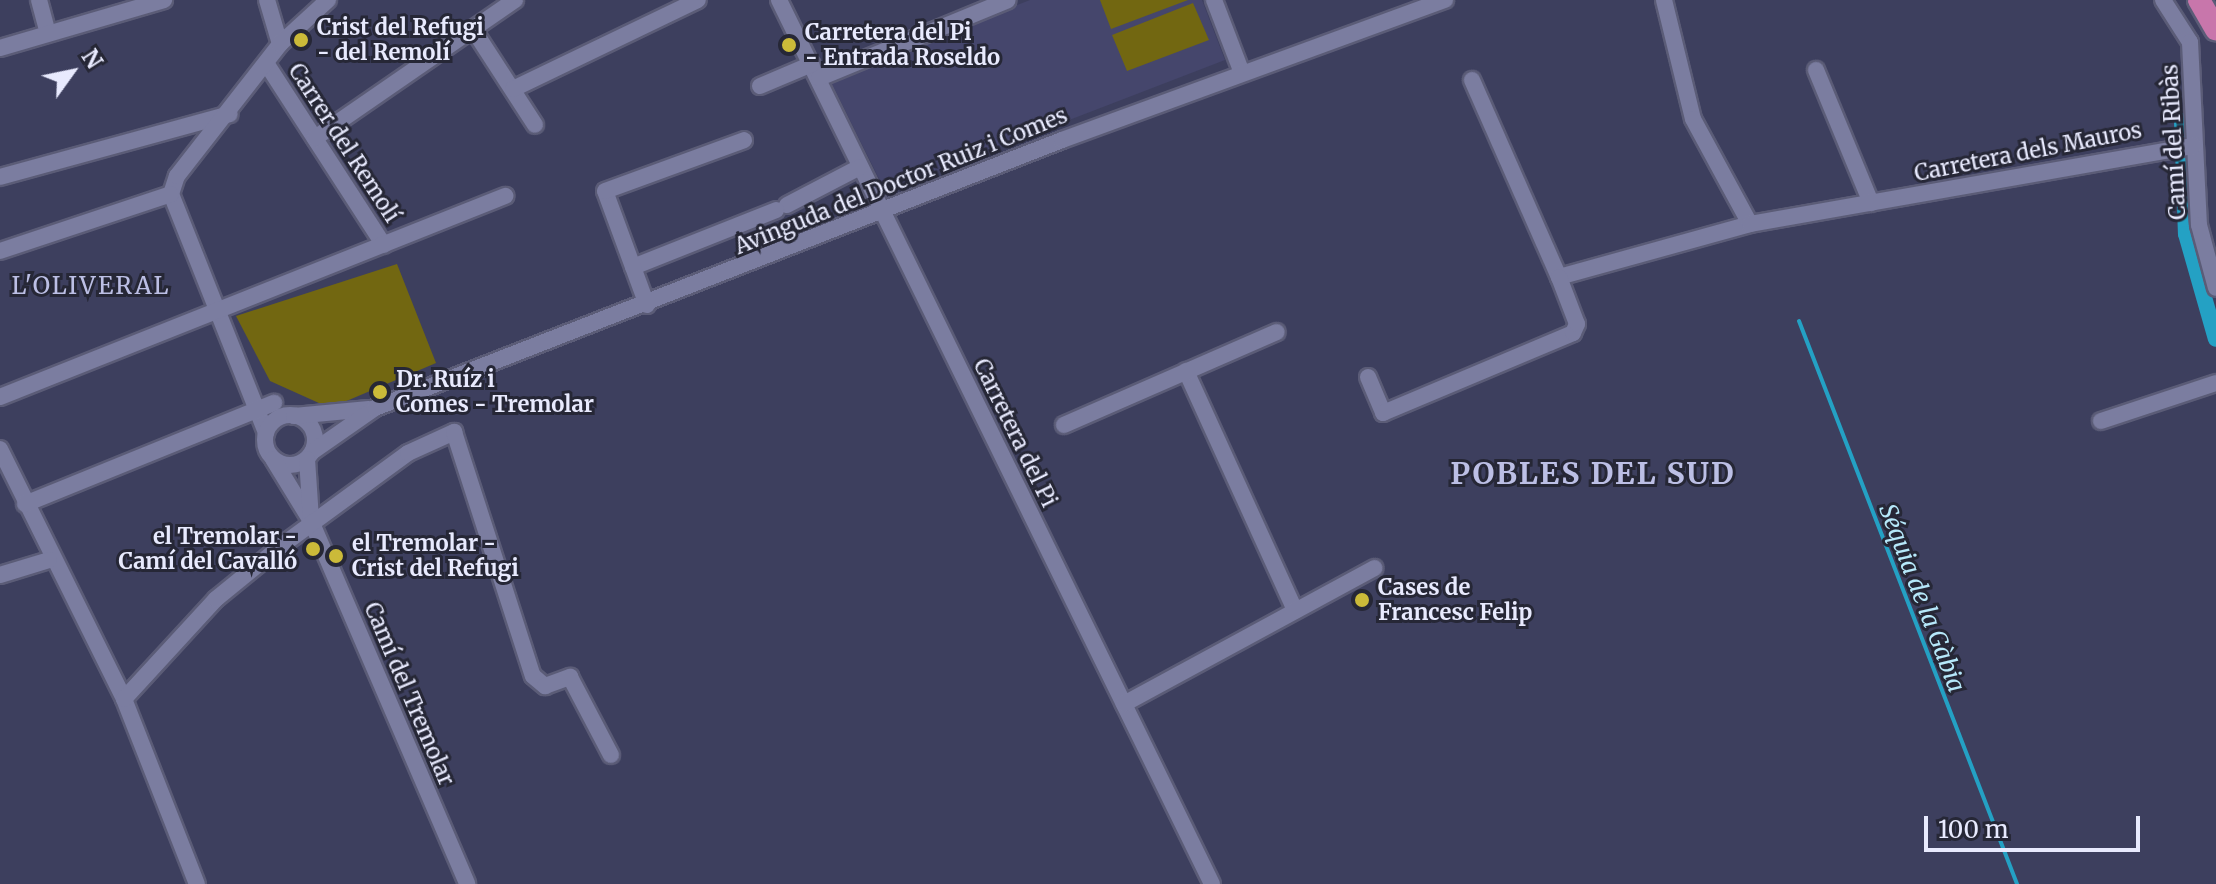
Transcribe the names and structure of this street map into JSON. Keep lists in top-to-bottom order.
{
  "streets": {
    "street": [
      "Camí del Ribàs",
      "Carrer del Remolí",
      "Carretera dels Mauros",
      "Avinguda del Doctor Ruiz i Comes",
      "Carretera del Pi",
      "Camí del Tremolar"
    ]
  },
  "crossings": [
    ["Camí del Ribàs", "Carretera dels Mauros"],
    ["Avinguda del Doctor Ruiz i Comes", "Carretera del Pi"],
    ["Avinguda del Doctor Ruiz i Comes", "Camí del Tremolar"]
  ],
  "districts": ["L'OLIVERAL", "POBLES DEL SUD"],
  "water": ["Séquia de la Gàbia"],
  "places": [
    "Crist del Refugi - del Remolí",
    "Carretera del Pi - Entrada Roseldo",
    "Dr. Ruíz i Comes - Tremolar",
    "el Tremolar - Camí del Cavalló",
    "el Tremolar - Crist del Refugi",
    "Cases de Francesc Felip"
  ],
  "scale_bar": "100 m",
  "north": "top right"
}
